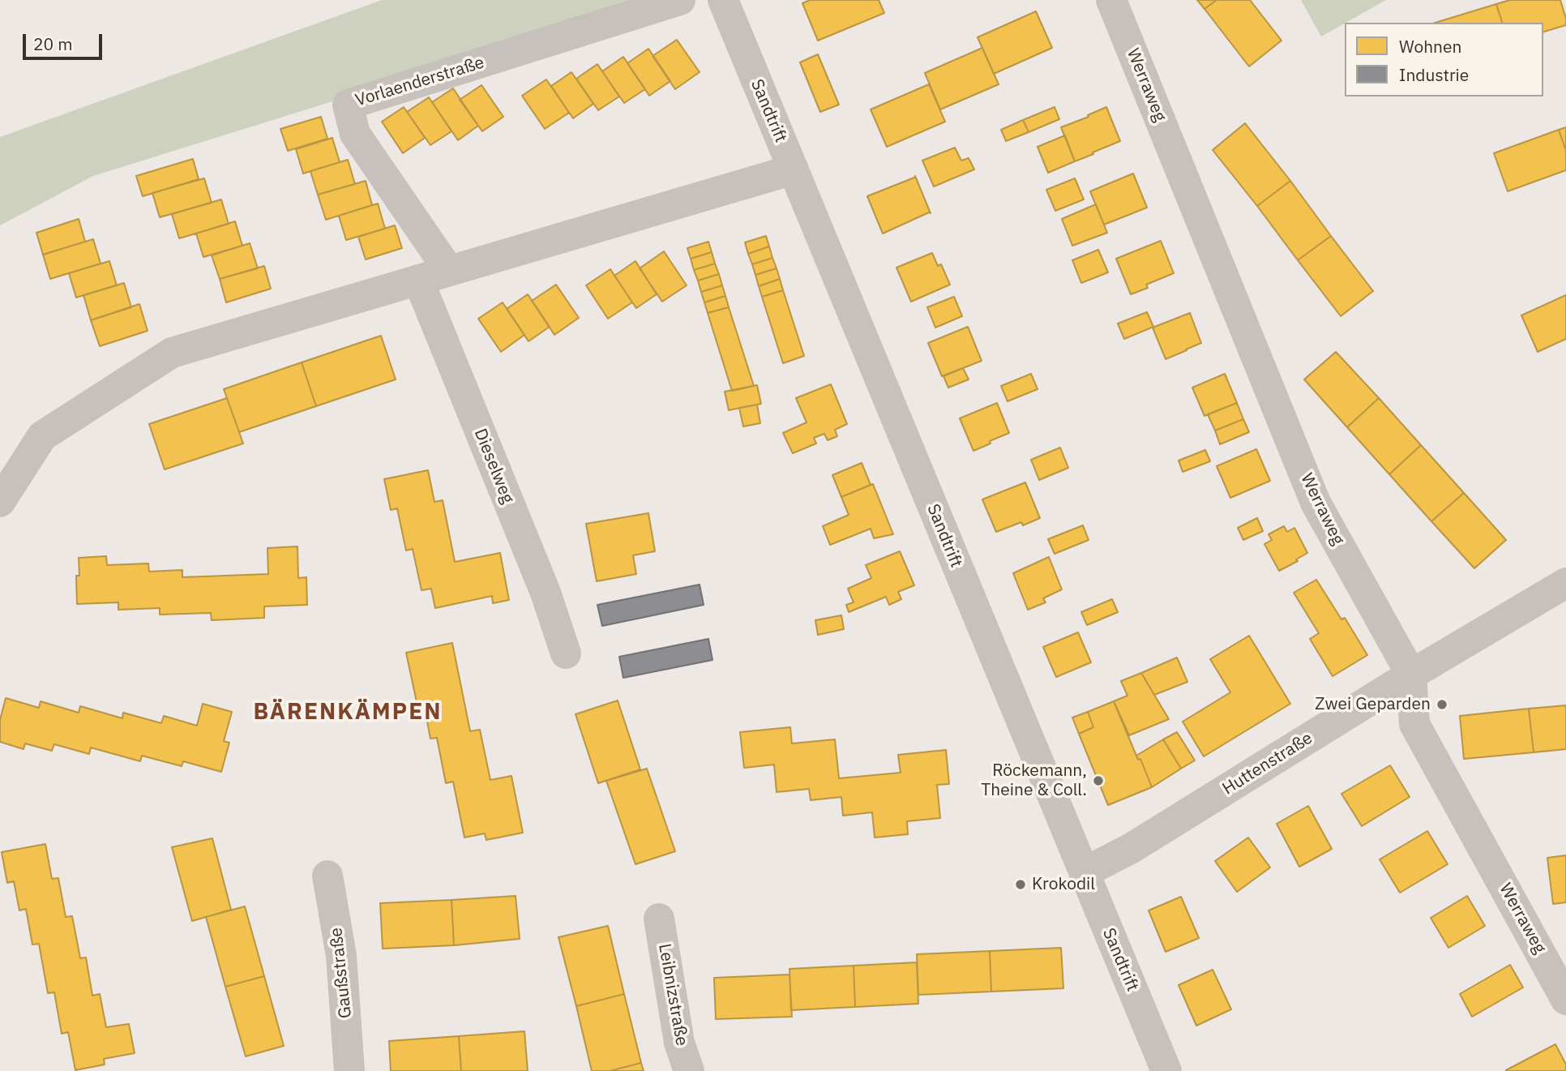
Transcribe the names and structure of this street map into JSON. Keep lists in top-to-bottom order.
{
  "streets": {
    "street": [
      "Vorlaenderstraße",
      "Werraweg",
      "Sandtrift",
      "Dieselweg",
      "Huttenstraße",
      "Gaußstraße",
      "Leibnizstraße"
    ]
  },
  "crossings": [
    ["Werraweg", "Huttenstraße"],
    ["Sandtrift", "Huttenstraße"]
  ],
  "districts": ["BÄRENKÄMPEN"],
  "places": ["Zwei Geparden", "Röckemann, Theine & Coll.", "Krokodil"],
  "legend": ["Wohnen", "Industrie"],
  "scale_bar": "20 m"
}
